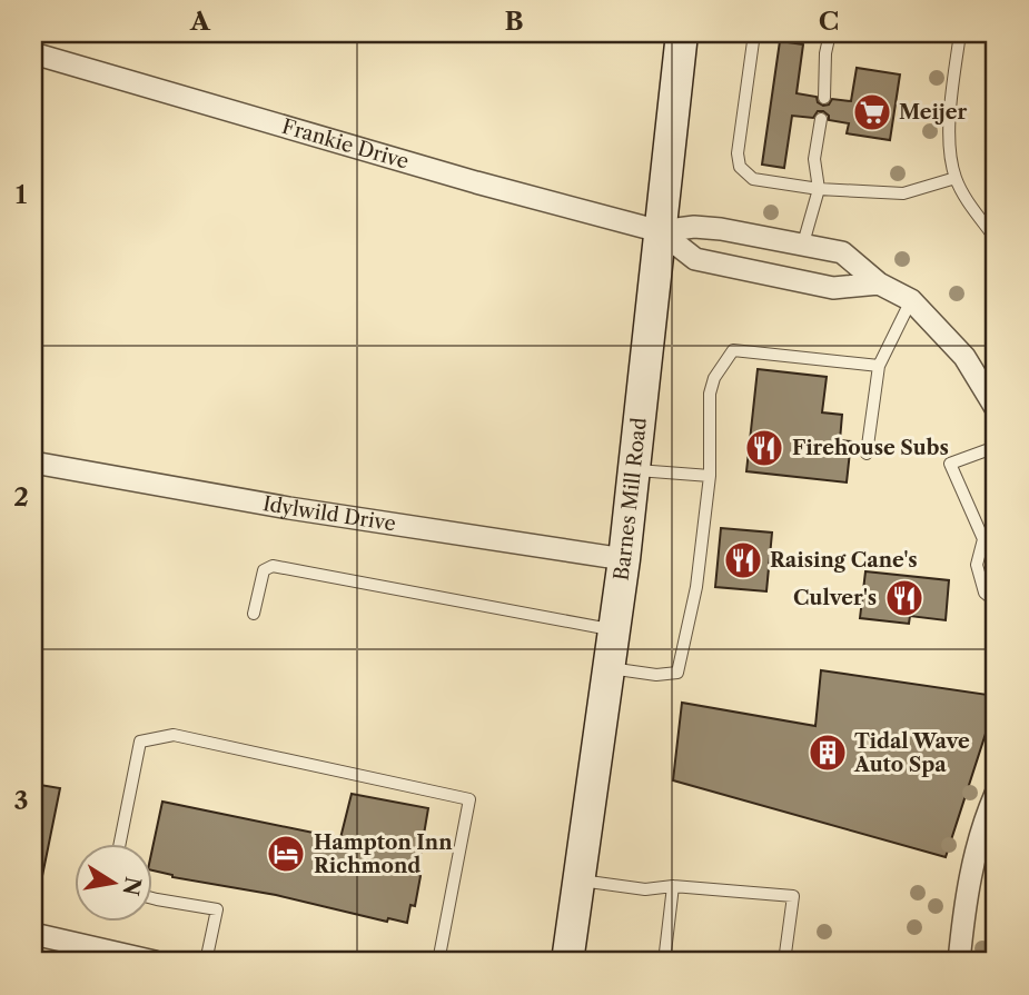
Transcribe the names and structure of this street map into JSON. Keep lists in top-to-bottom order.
{
  "streets": {
    "street": ["Frankie Drive", "Barnes Mill Road", "Idylwild Drive"]
  },
  "crossings": [
    ["Frankie Drive", "Barnes Mill Road"],
    ["Barnes Mill Road", "Idylwild Drive"]
  ],
  "places": {
    "supermarket": ["Meijer"],
    "restaurant": ["Firehouse Subs", "Raising Cane's", "Culver's"],
    "building": ["Tidal Wave Auto Spa"],
    "hotel": ["Hampton Inn Richmond"]
  },
  "north": "right",
  "grid": {
    "columns": ["A", "B", "C"],
    "rows": ["1", "2", "3"]
  }
}
